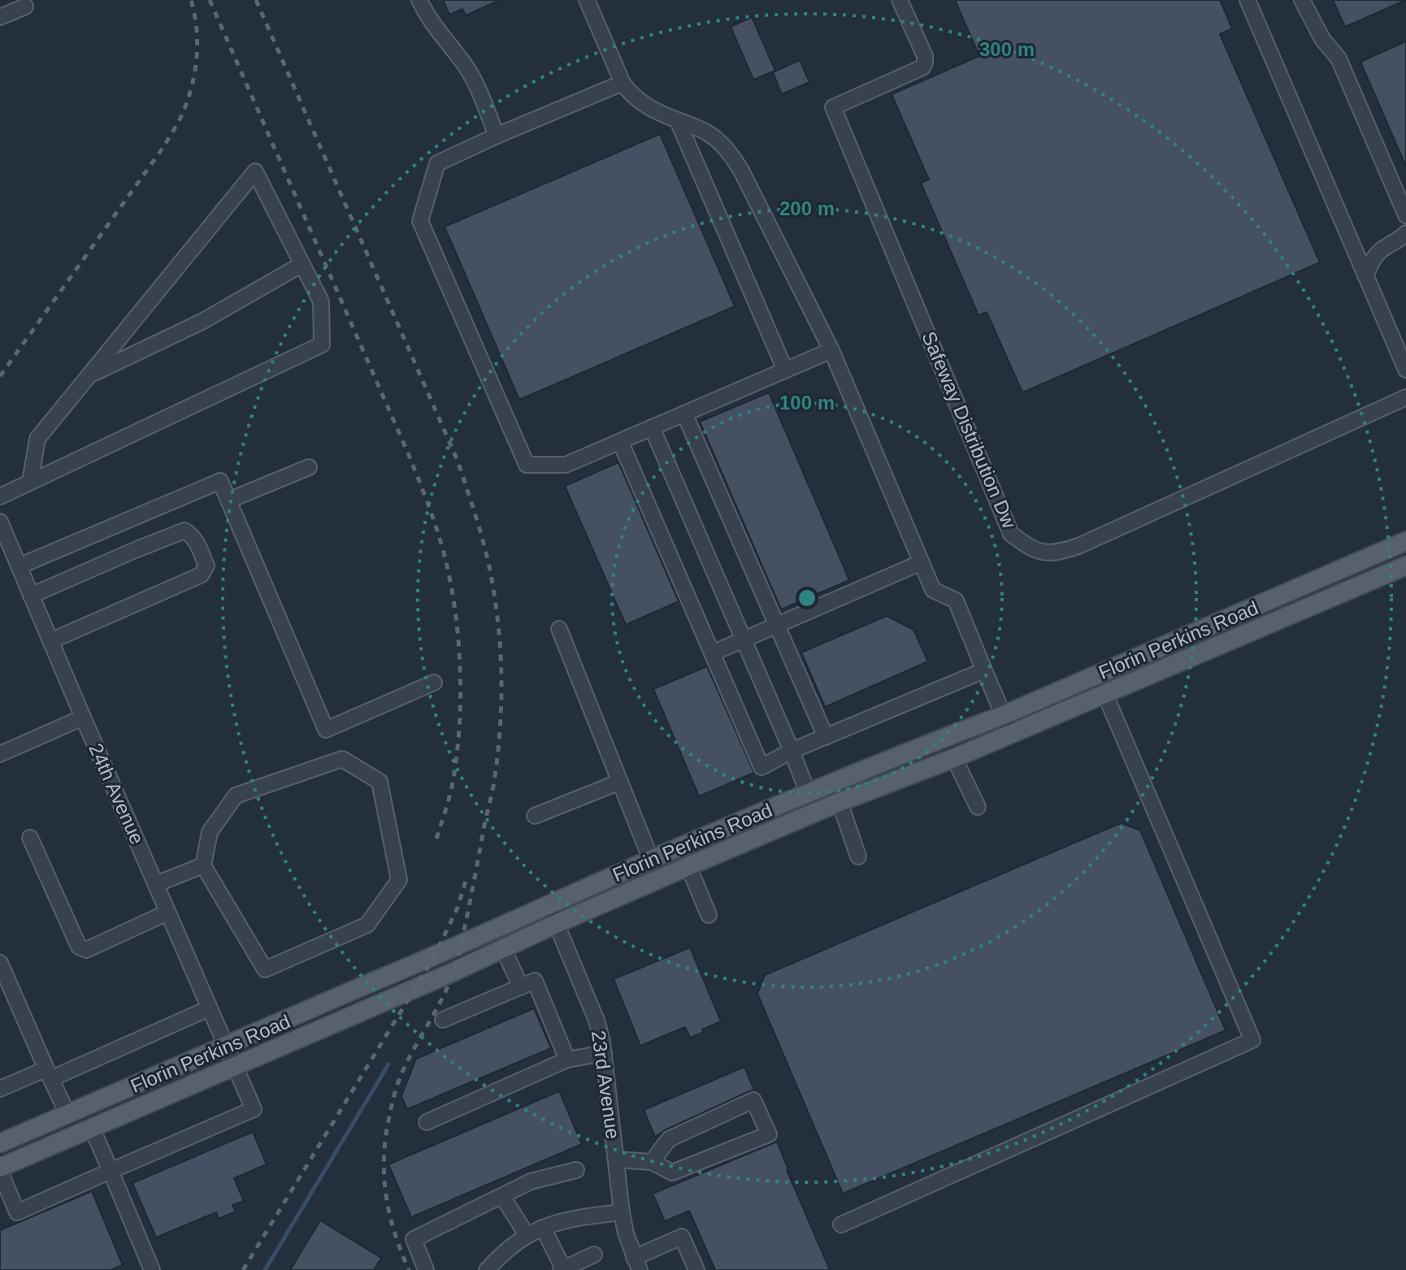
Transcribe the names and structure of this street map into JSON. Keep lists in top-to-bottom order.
{
  "streets": {
    "main road": ["Florin Perkins Road"],
    "street": ["Safeway Distribution Dw", "24th Avenue", "23rd Avenue"]
  },
  "crossings": [
    ["Florin Perkins Road", "24th Avenue"],
    ["Florin Perkins Road", "23rd Avenue"]
  ],
  "rings": ["300 m", "200 m", "100 m"]
}
